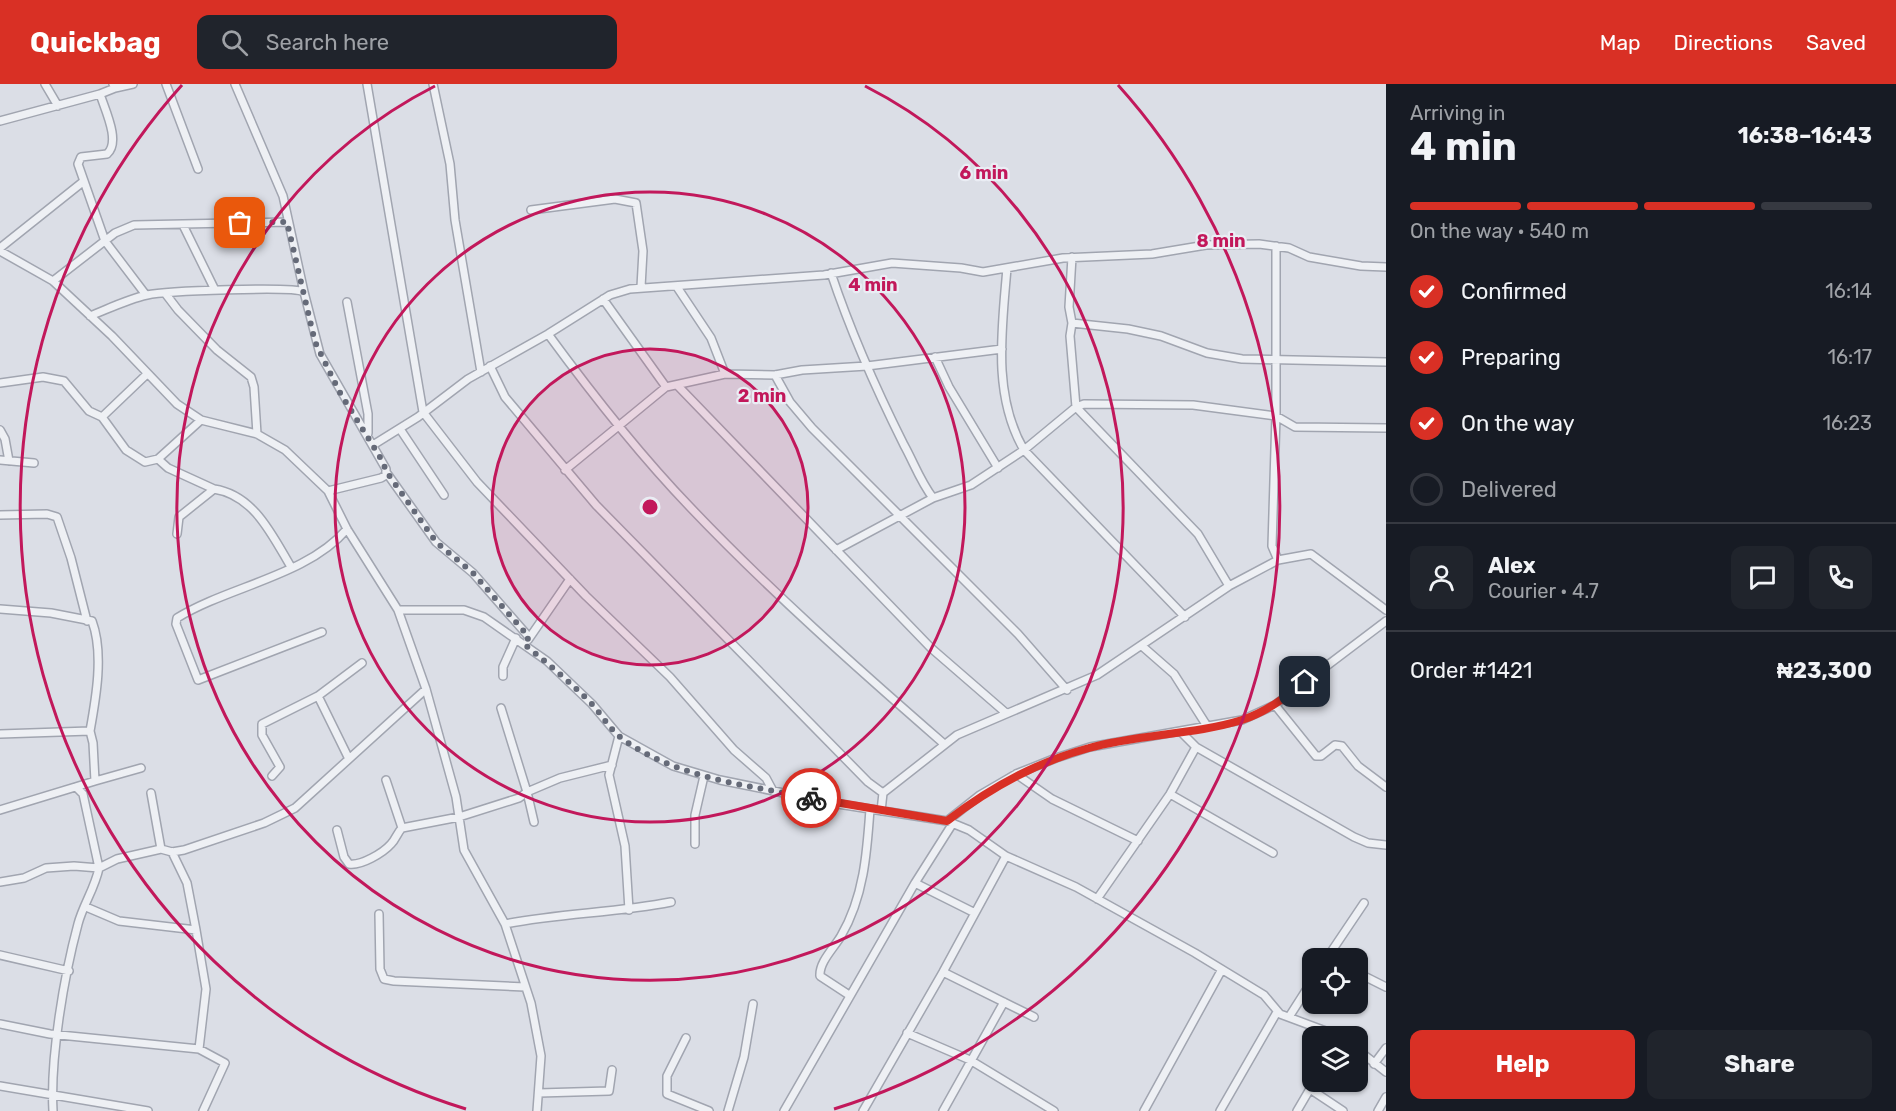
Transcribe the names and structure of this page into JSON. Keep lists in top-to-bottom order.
{
  "page": {
    "header": "Quickbag",
    "search": "Search here",
    "nav": ["Map", "Directions", "Saved"],
    "heading": ["4 min", "Arriving in", "16:38–16:43"],
    "panel": [
      "Alex",
      "Courier · 4.7",
      "Order #1421",
      "₦23,300"
    ],
    "bar": "On the way · 540 m",
    "list": [
      ["Confirmed", "16:14"],
      ["Preparing", "16:17"],
      ["On the way", "16:23"],
      "Delivered"
    ],
    "buttons": ["Help", "Share"]
  },
  "rings": [
    "6 min",
    "8 min",
    "4 min",
    "2 min"
  ]
}
